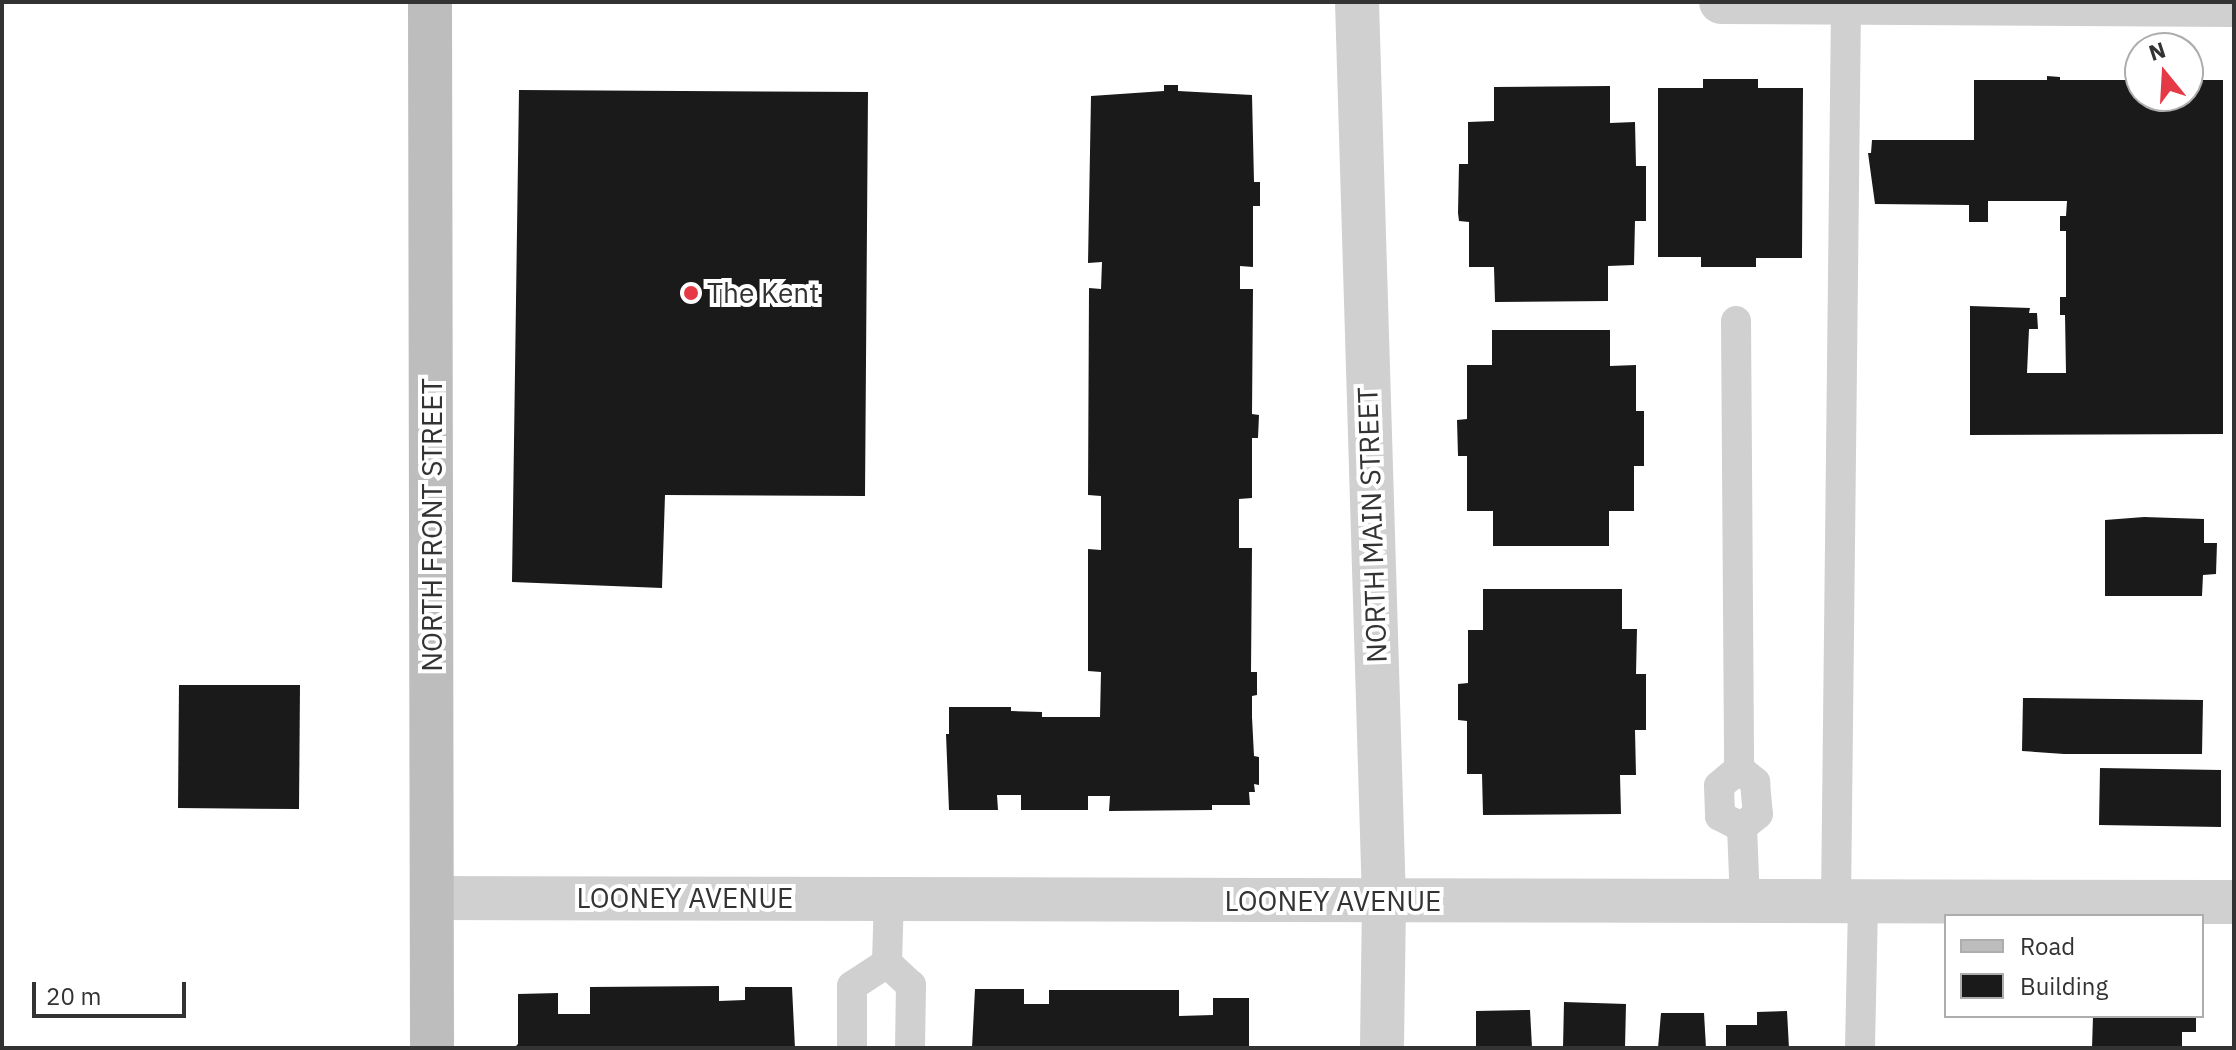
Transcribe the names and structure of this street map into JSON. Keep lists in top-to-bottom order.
{
  "streets": {
    "street": ["NORTH FRONT STREET", "NORTH MAIN STREET", "LOONEY AVENUE"]
  },
  "crossings": [
    ["NORTH FRONT STREET", "LOONEY AVENUE"],
    ["NORTH MAIN STREET", "LOONEY AVENUE"]
  ],
  "places": ["The Kent"],
  "legend": ["Road", "Building"],
  "scale_bar": "20 m",
  "north": "top"
}
